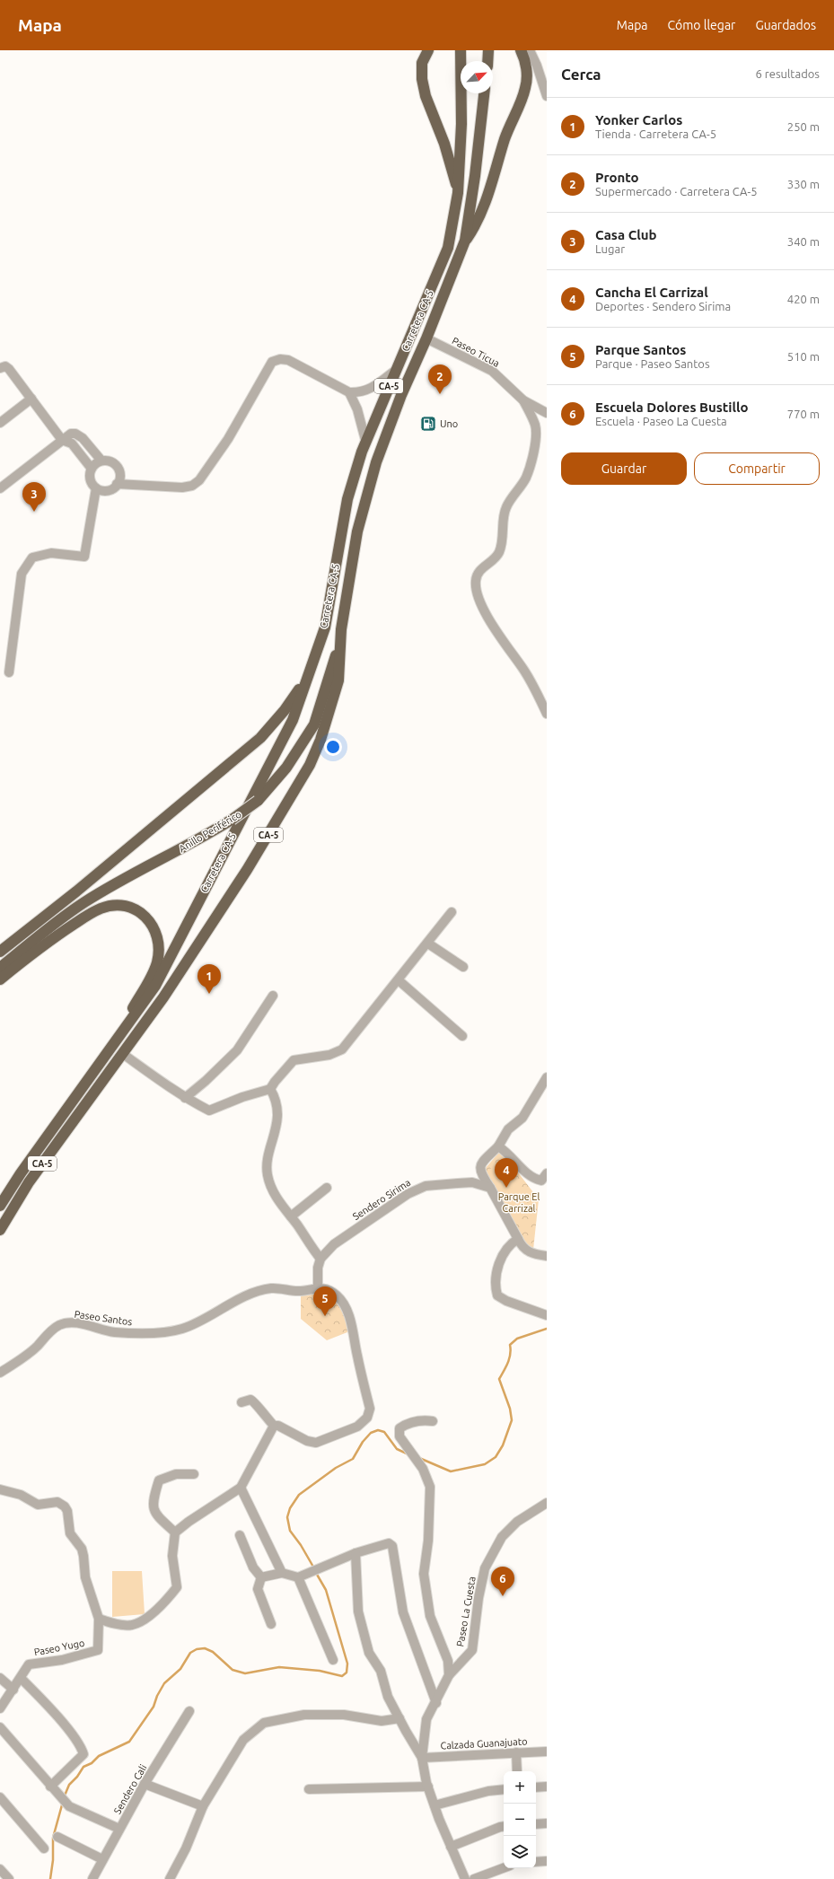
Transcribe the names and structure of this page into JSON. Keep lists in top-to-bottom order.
{
  "streets": {
    "highway": ["Carretera CA-5", "CA-5", "Anillo Periférico"],
    "street": [
      "Paseo Ticua",
      "Sendero Sirima",
      "Paseo Santos",
      "Paseo La Cuesta",
      "Paseo Yugo",
      "Calzada Guanajuato",
      "Sendero Cali"
    ]
  },
  "crossings": [
    ["Carretera CA-5", "Paseo Ticua"],
    ["Carretera CA-5", "CA-5"],
    ["Carretera CA-5", "Anillo Periférico"],
    ["Paseo La Cuesta", "Calzada Guanajuato"]
  ],
  "parks": ["Parque El Carrizal"],
  "places": {
    "fuel station": ["Uno"]
  },
  "north": "top right",
  "page": {
    "header": "Mapa",
    "nav": ["Mapa", "Cómo llegar", "Guardados"],
    "heading": ["Cerca", "6 resultados"],
    "list": [
      {
        "mark": "1",
        "name": "Yonker Carlos",
        "note": "Tienda · Carretera CA-5",
        "value": "250 m"
      },
      {
        "mark": "2",
        "name": "Pronto",
        "note": "Supermercado · Carretera CA-5",
        "value": "330 m"
      },
      {
        "mark": "3",
        "name": "Casa Club",
        "note": "Lugar",
        "value": "340 m"
      },
      {
        "mark": "4",
        "name": "Cancha El Carrizal",
        "note": "Deportes · Sendero Sirima",
        "value": "420 m"
      },
      {
        "mark": "5",
        "name": "Parque Santos",
        "note": "Parque · Paseo Santos",
        "value": "510 m"
      },
      {
        "mark": "6",
        "name": "Escuela Dolores Bustillo",
        "note": "Escuela · Paseo La Cuesta",
        "value": "770 m"
      }
    ],
    "pins": [
      "2",
      "3",
      "1",
      "4",
      "5",
      "6"
    ],
    "buttons": ["Guardar", "Compartir"],
    "map_buttons": ["+", "−"]
  }
}
